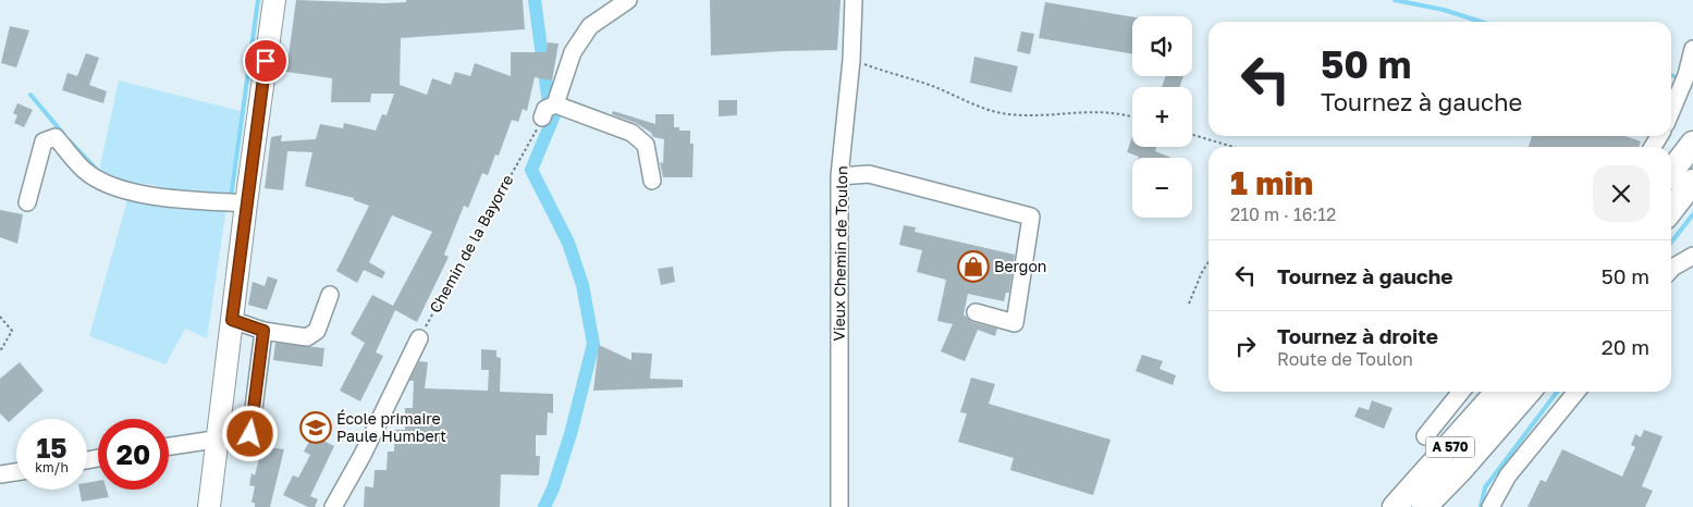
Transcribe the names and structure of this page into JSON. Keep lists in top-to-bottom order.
{
  "streets": {
    "highway": ["A 570"],
    "street": ["Vieux Chemin de Toulon"],
    "path": ["Chemin de la Bayorre"]
  },
  "places": {
    "shop": ["Bergon"],
    "school or university": ["École primaire Paule Humbert"]
  },
  "page": {
    "map_buttons": ["+", "−"],
    "turn": ["50 m", "Tournez à gauche"],
    "heading": ["1 min", "210 m · 16:12"],
    "list": [
      {
        "name": "Tournez à gauche",
        "value": "50 m"
      },
      {
        "name": "Tournez à droite",
        "note": "Route de Toulon",
        "value": "20 m"
      }
    ],
    "speed": "15 km/h",
    "limit": "20"
  }
}
